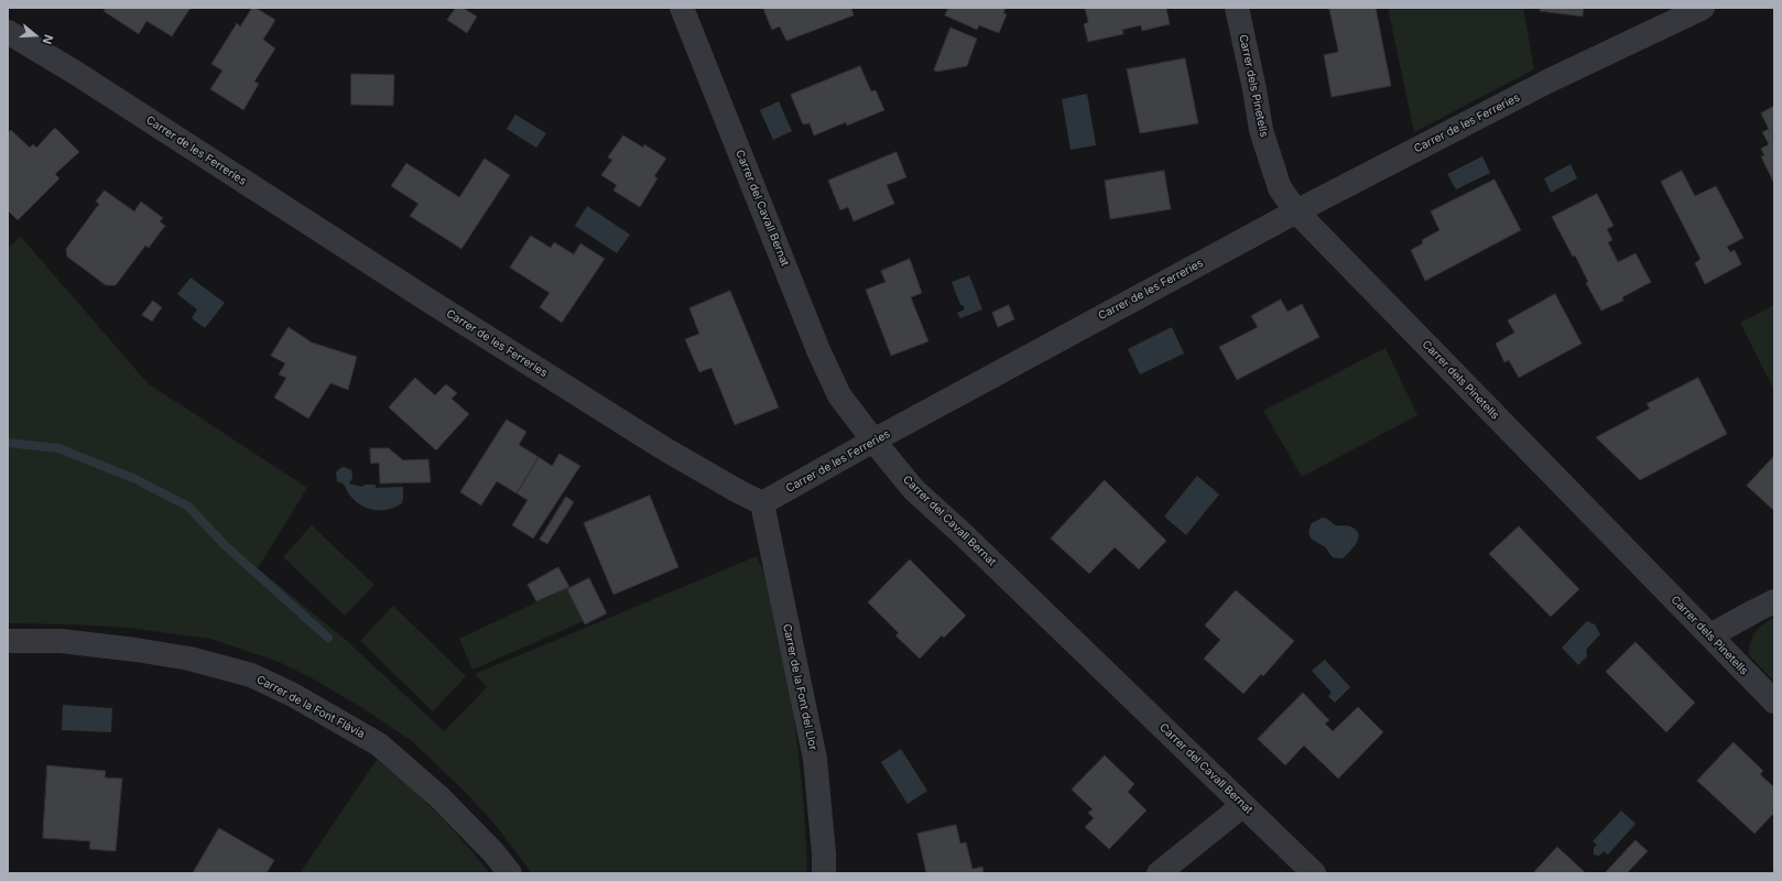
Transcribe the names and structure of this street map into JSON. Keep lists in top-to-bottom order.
{
  "streets": {
    "street": [
      "Carrer dels Pinetells",
      "Carrer de les Ferreries",
      "Carrer del Cavall Bernat",
      "Carrer de la Font del Llor",
      "Carrer de la Font Flàvia"
    ]
  },
  "crossings": [
    ["Carrer dels Pinetells", "Carrer de les Ferreries"],
    ["Carrer de les Ferreries", "Carrer del Cavall Bernat"],
    ["Carrer de les Ferreries", "Carrer de la Font del Llor"]
  ],
  "north": "right"
}
